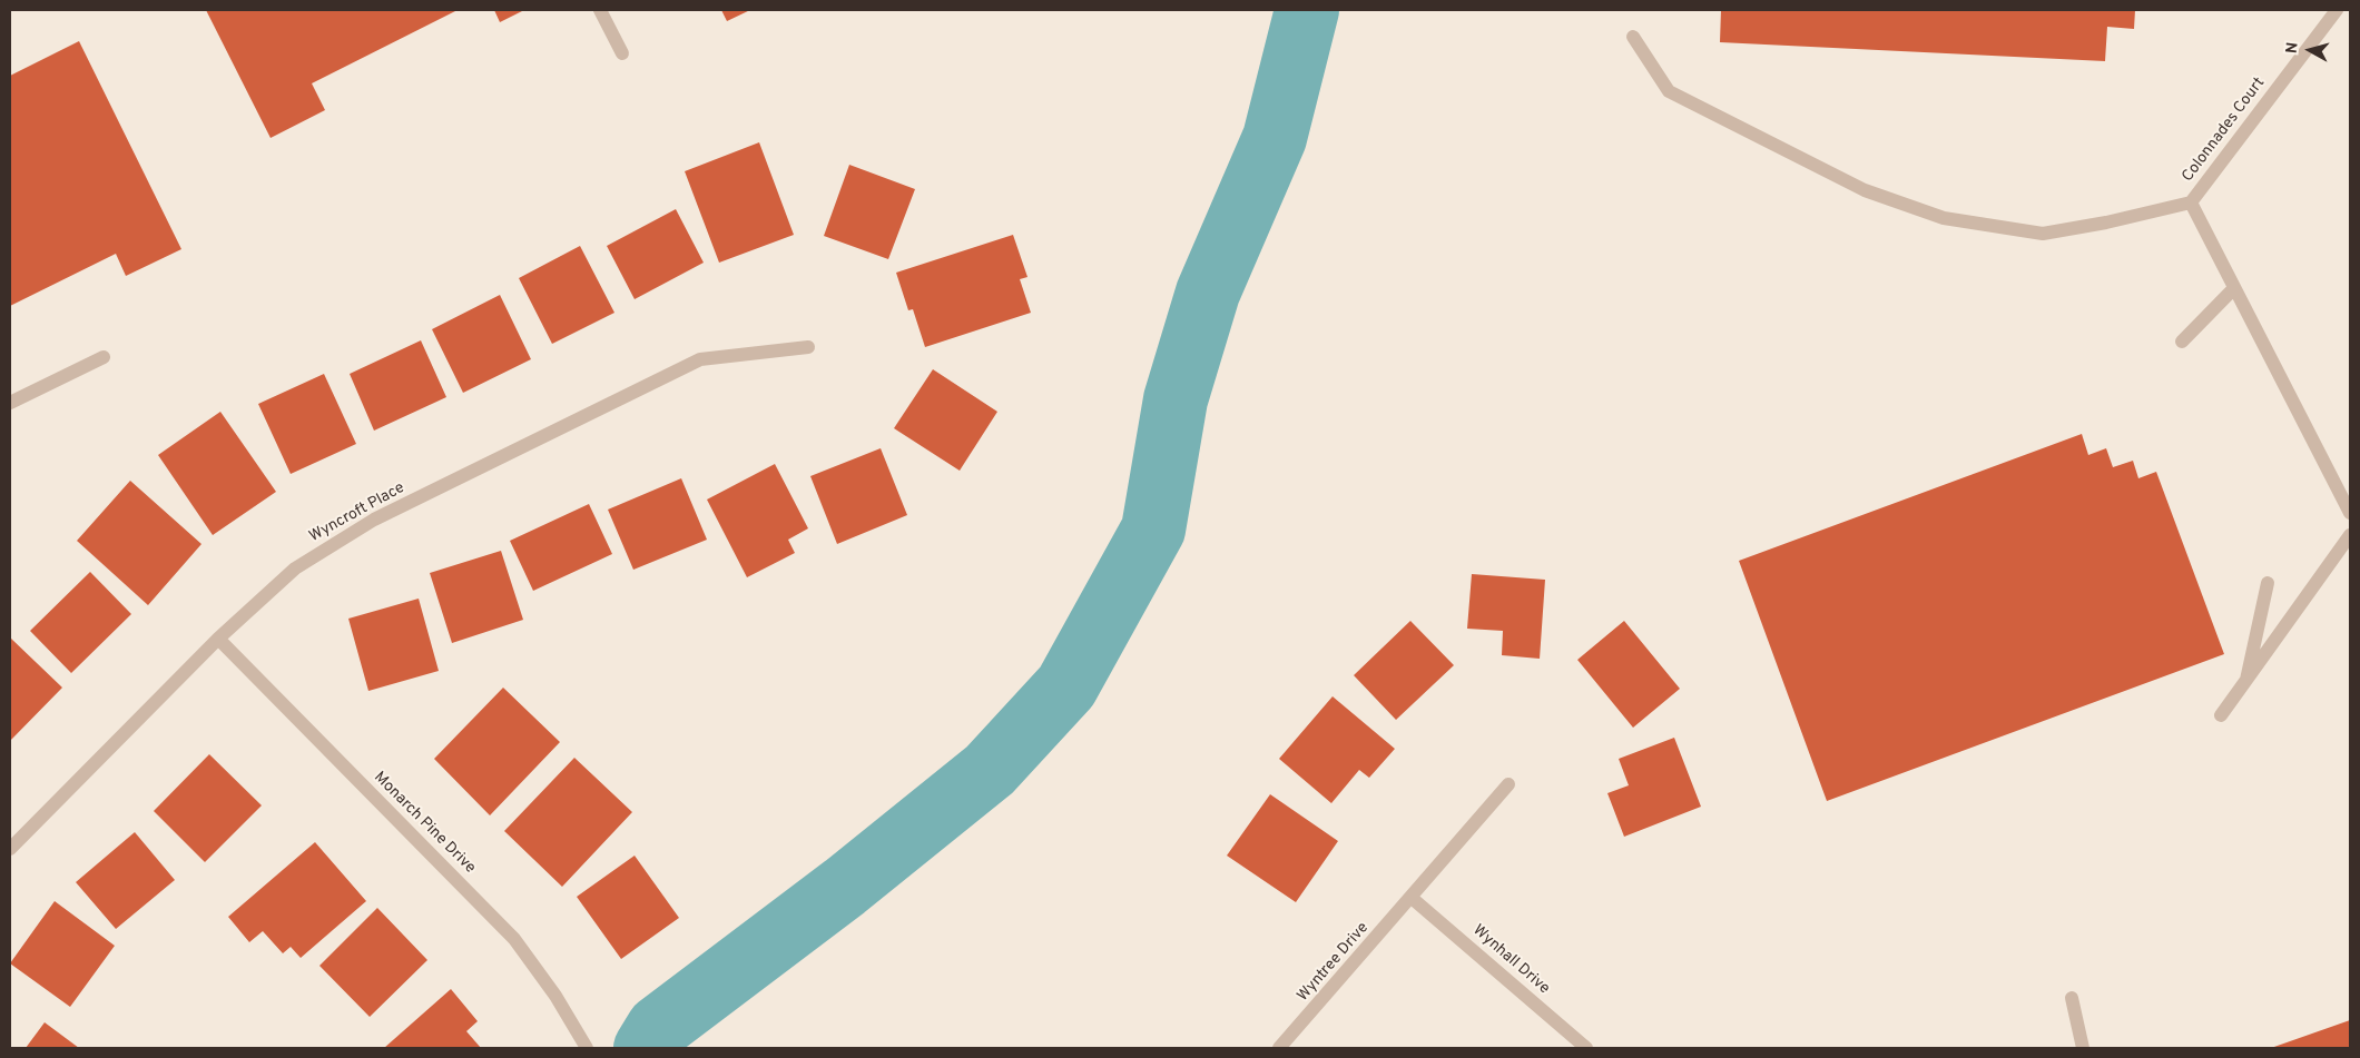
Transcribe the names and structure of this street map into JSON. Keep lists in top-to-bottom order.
{
  "streets": {
    "street": [
      "Colonnades Court",
      "Wyncroft Place",
      "Monarch Pine Drive",
      "Wynhall Drive",
      "Wyntree Drive"
    ]
  },
  "crossings": [
    ["Wyncroft Place", "Monarch Pine Drive"],
    ["Wynhall Drive", "Wyntree Drive"]
  ],
  "north": "left"
}
